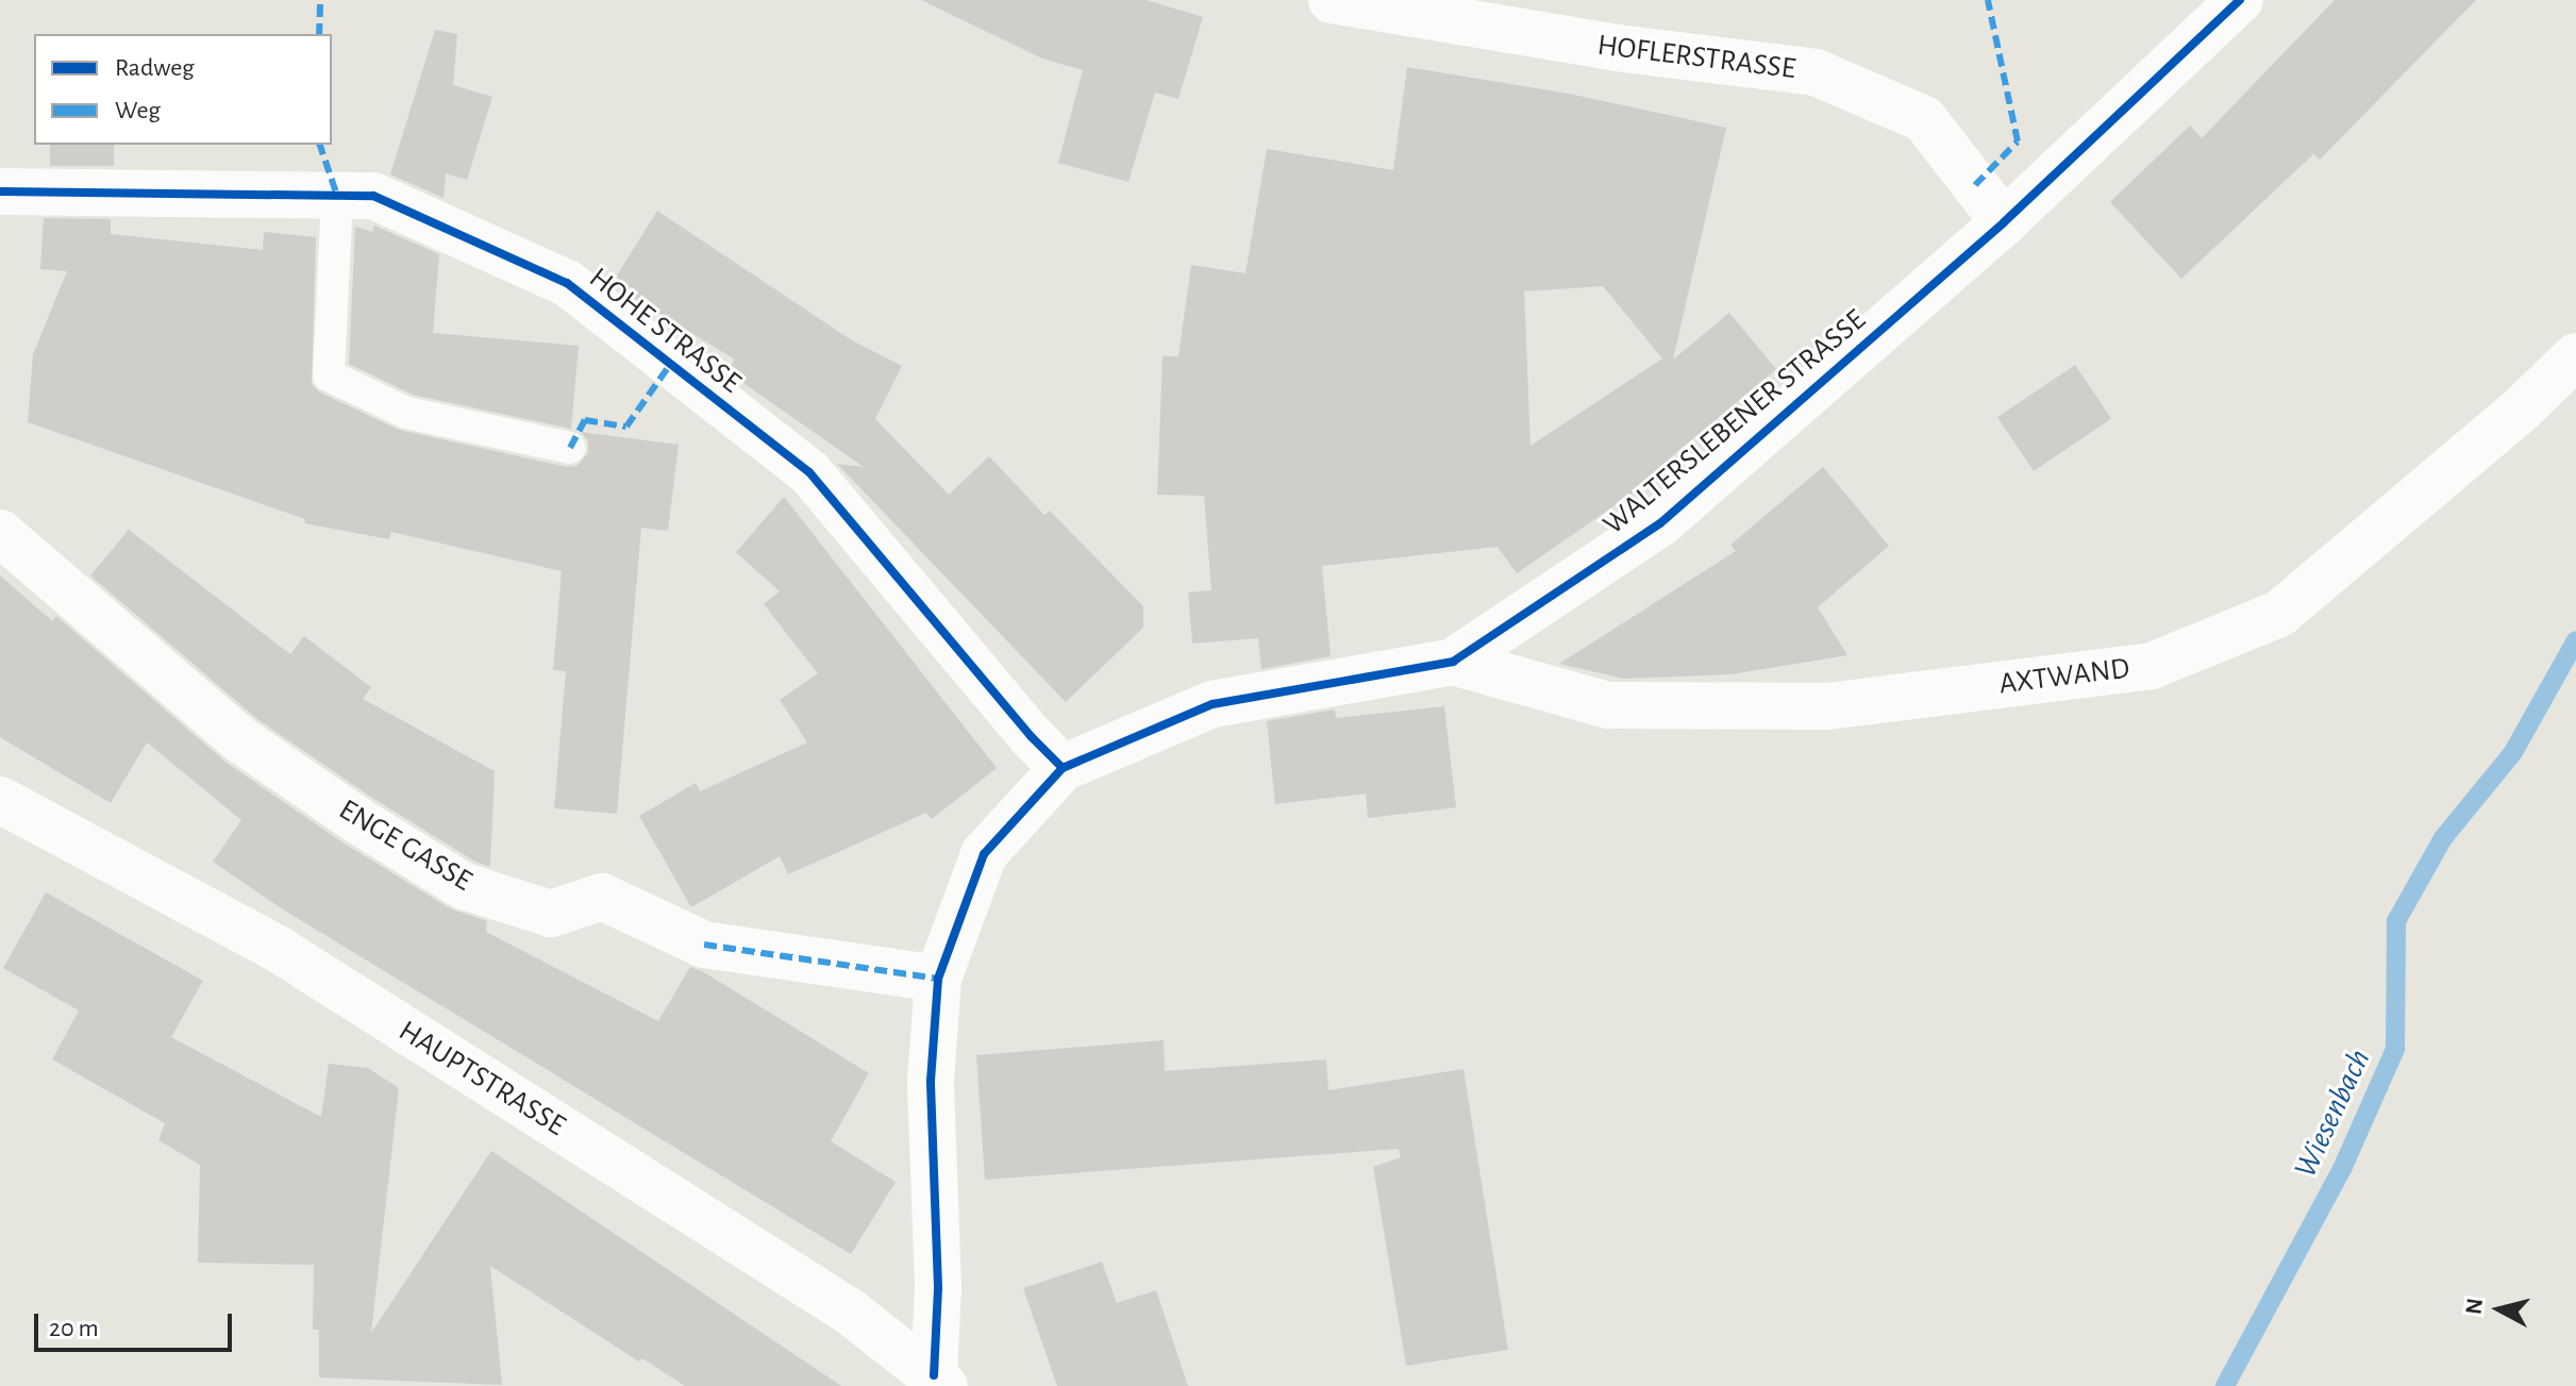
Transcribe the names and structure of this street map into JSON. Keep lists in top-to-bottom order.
{
  "streets": {
    "street": [
      "HOFLERSTRASSE",
      "HOHE STRASSE",
      "WALTERSLEBENER STRASSE",
      "AXTWAND",
      "ENGE GASSE",
      "HAUPTSTRASSE"
    ]
  },
  "crossings": [
    ["HOFLERSTRASSE", "WALTERSLEBENER STRASSE"],
    ["HOHE STRASSE", "WALTERSLEBENER STRASSE"],
    ["WALTERSLEBENER STRASSE", "AXTWAND"],
    ["WALTERSLEBENER STRASSE", "ENGE GASSE"],
    ["WALTERSLEBENER STRASSE", "HAUPTSTRASSE"]
  ],
  "water": ["Wiesenbach"],
  "legend": ["Radweg", "Weg"],
  "scale_bar": "20 m",
  "north": "left"
}
